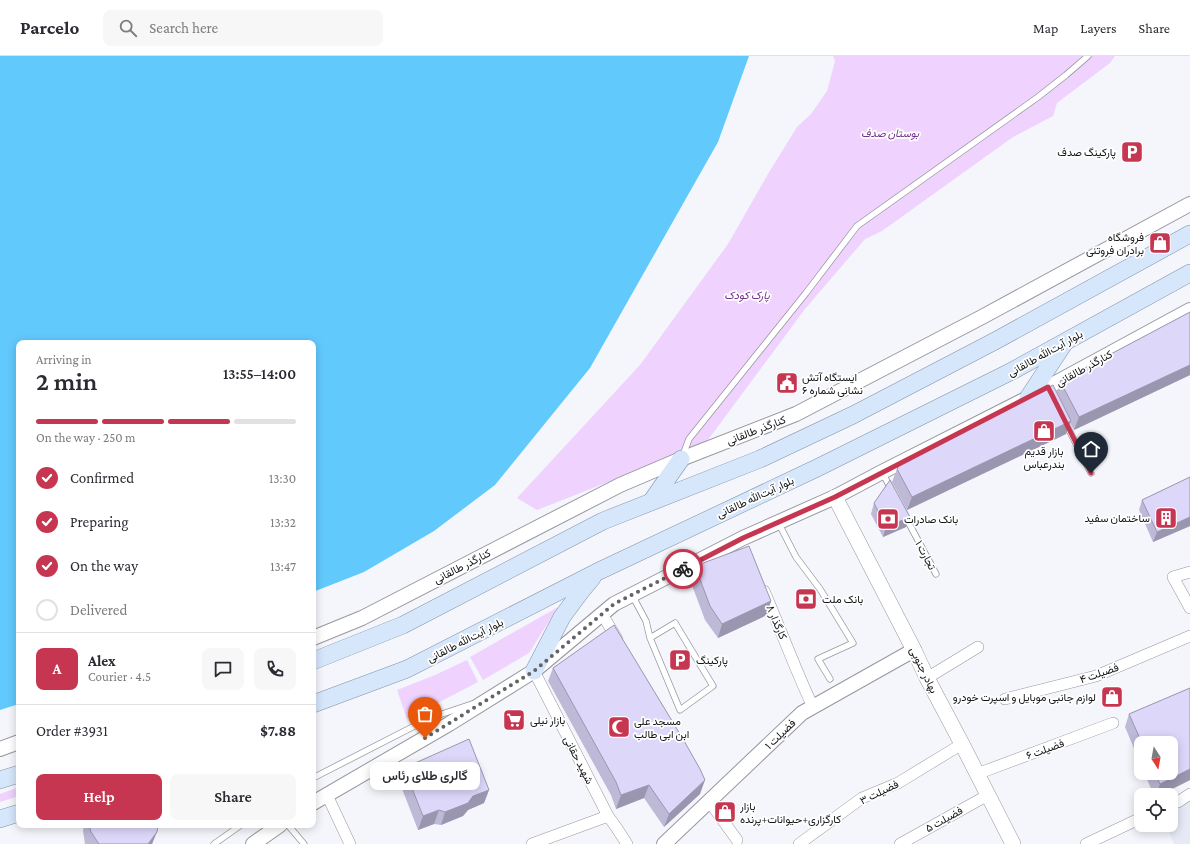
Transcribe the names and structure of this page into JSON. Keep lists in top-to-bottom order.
{
  "streets": {
    "main road": ["بلوار آیت‌الله طالقانی", "بهادر جنوبی"],
    "street": [
      "کنارگذر طالقانی",
      "کارگذار ۸",
      "فضیلت ۴",
      "فضیلت ۱",
      "فضیلت ۶",
      "شهید حقانی",
      "فضیلت ۳",
      "فضیلت ۵"
    ],
    "lane": ["تجارت ۱"]
  },
  "crossings": [
    ["کنارگذر طالقانی", "بهادر جنوبی"],
    ["کنارگذر طالقانی", "شهید حقانی"],
    ["کارگذار ۸", "فضیلت ۱"],
    ["بهادر جنوبی", "فضیلت ۱"],
    ["بهادر جنوبی", "فضیلت ۶"],
    ["بهادر جنوبی", "فضیلت ۳"],
    ["بهادر جنوبی", "فضیلت ۵"]
  ],
  "parks": ["بوستان صدف", "پارک کودک"],
  "places": {
    "parking": ["پارکینگ صدف", "پارکینگ"],
    "shop": [
      "فروشگاه برادران فروتنی",
      "بازار قدیم بندرعباس",
      "لوازم جانبی موبایل و اسپرت خودرو",
      "بازار کارگزاری+حیوانات+پرنده"
    ],
    "public building": ["ایستگاه آتش نشانی شماره ۶"],
    "building": ["ساختمان سفید"],
    "bank": ["بانک صادرات", "بانک ملت"],
    "supermarket": ["بازار نیلی"],
    "mosque": ["مسجد علی ابن ابی طالب"],
    "other": ["گالری طلای رئاس"]
  },
  "north": "bottom",
  "page": {
    "header": "Parcelo",
    "search": "Search here",
    "nav": ["Map", "Layers", "Share"],
    "heading": ["2 min", "Arriving in", "13:55–14:00"],
    "panel": [
      "Alex",
      "Courier · 4.5",
      "Order #3931",
      "$7.88"
    ],
    "bar": "On the way · 250 m",
    "list": [
      ["Confirmed", "13:30"],
      ["Preparing", "13:32"],
      ["On the way", "13:47"],
      "Delivered"
    ],
    "round": "A",
    "bubble": "گالری طلای رئاس",
    "buttons": ["Help", "Share"]
  }
}
